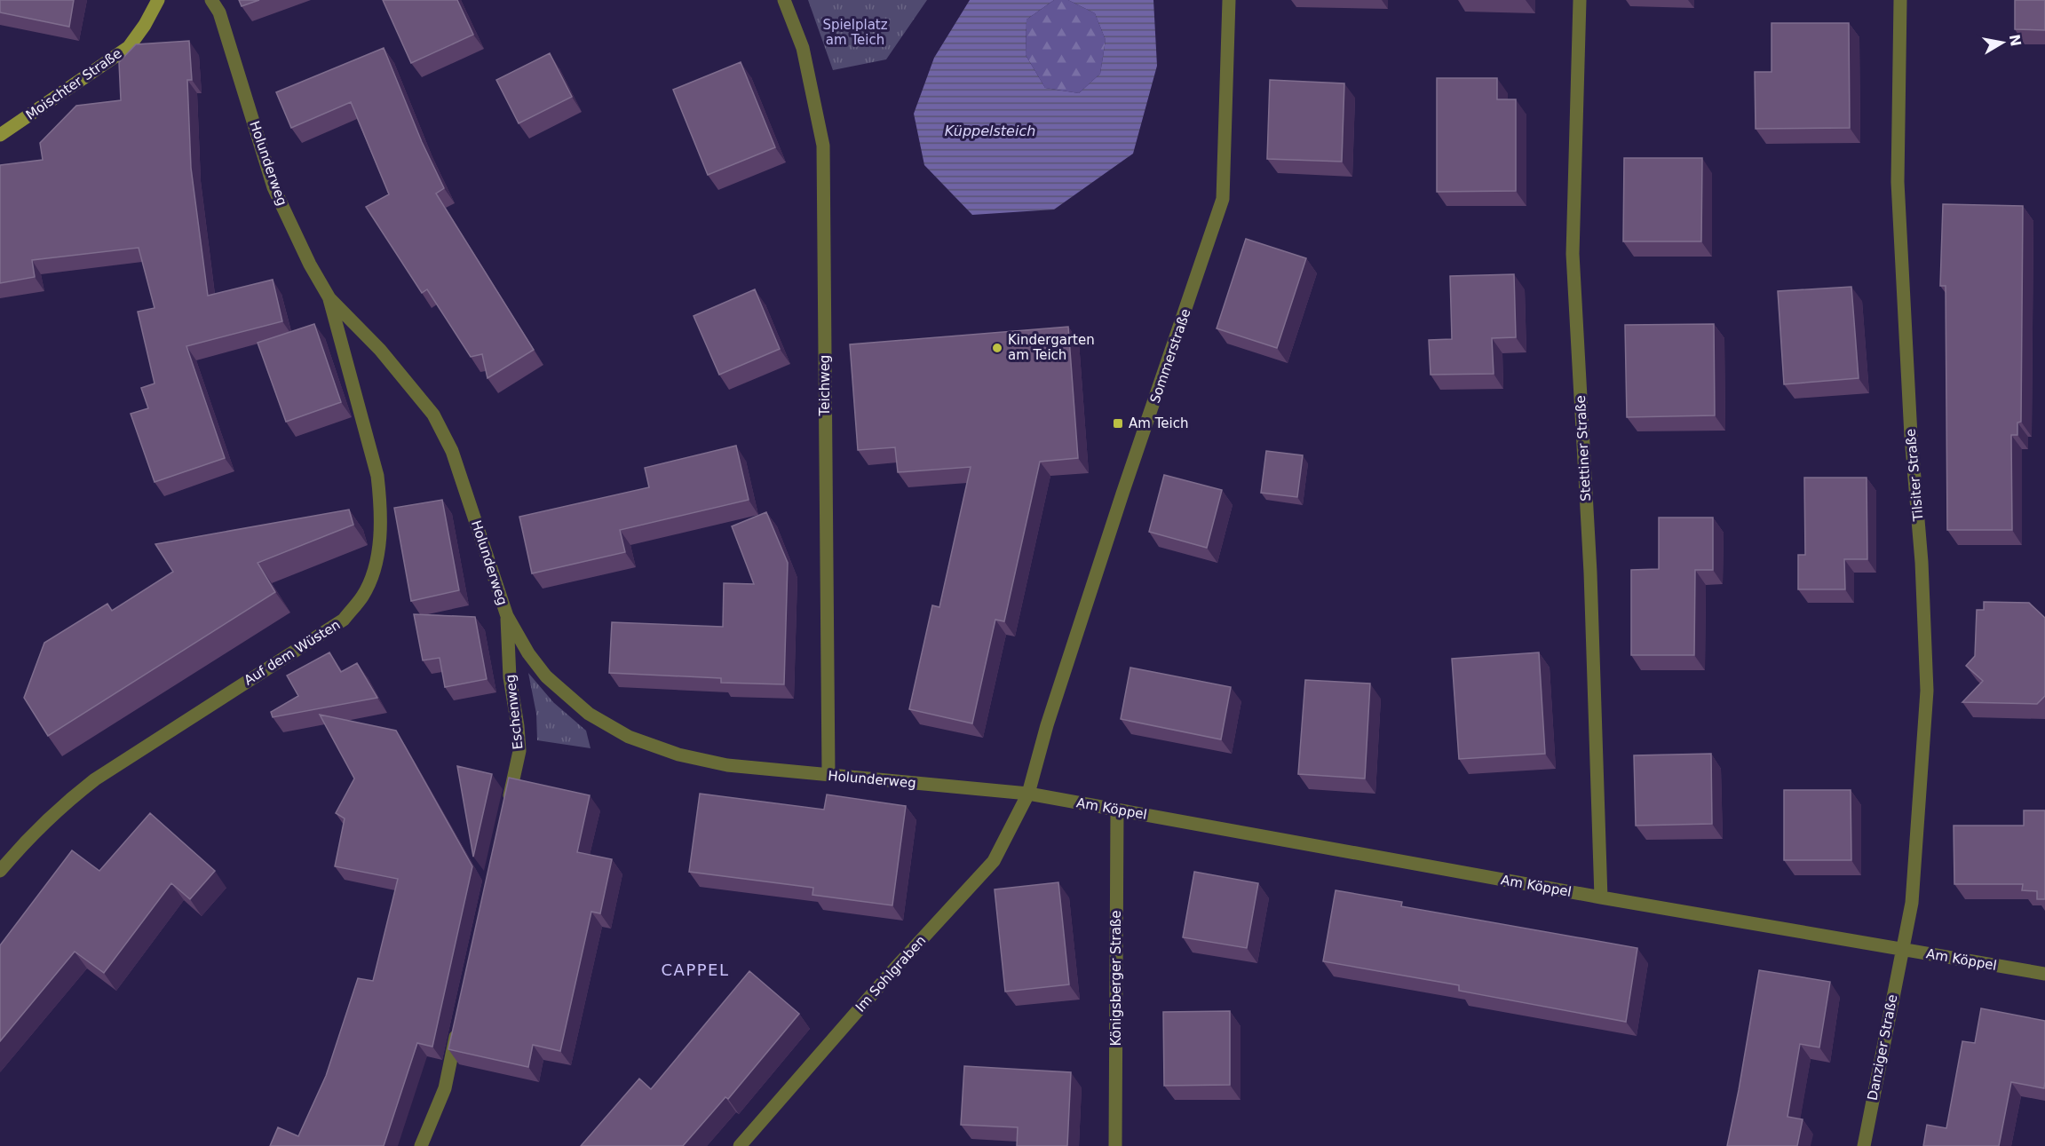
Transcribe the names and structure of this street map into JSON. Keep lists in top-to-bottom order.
{
  "streets": {
    "street": [
      "Moischter Straße",
      "Holunderweg",
      "Sommerstraße",
      "Teichweg",
      "Stettiner Straße",
      "Tilsiter Straße",
      "Auf dem Wüsten",
      "Eschenweg",
      "Am Köppel",
      "Im Sohlgraben",
      "Königsberger Straße",
      "Danziger Straße"
    ]
  },
  "crossings": [
    ["Holunderweg", "Sommerstraße"],
    ["Holunderweg", "Teichweg"],
    ["Holunderweg", "Auf dem Wüsten"],
    ["Holunderweg", "Eschenweg"],
    ["Holunderweg", "Am Köppel"],
    ["Holunderweg", "Im Sohlgraben"],
    ["Sommerstraße", "Am Köppel"],
    ["Sommerstraße", "Im Sohlgraben"],
    ["Stettiner Straße", "Am Köppel"],
    ["Tilsiter Straße", "Am Köppel"],
    ["Tilsiter Straße", "Danziger Straße"],
    ["Am Köppel", "Im Sohlgraben"],
    ["Am Köppel", "Königsberger Straße"],
    ["Am Köppel", "Danziger Straße"]
  ],
  "districts": ["CAPPEL"],
  "water": ["Küppelsteich"],
  "parks": ["Spielplatz am Teich"],
  "places": {
    "other": ["Kindergarten am Teich"],
    "transit": ["Am Teich"]
  },
  "north": "right"
}
